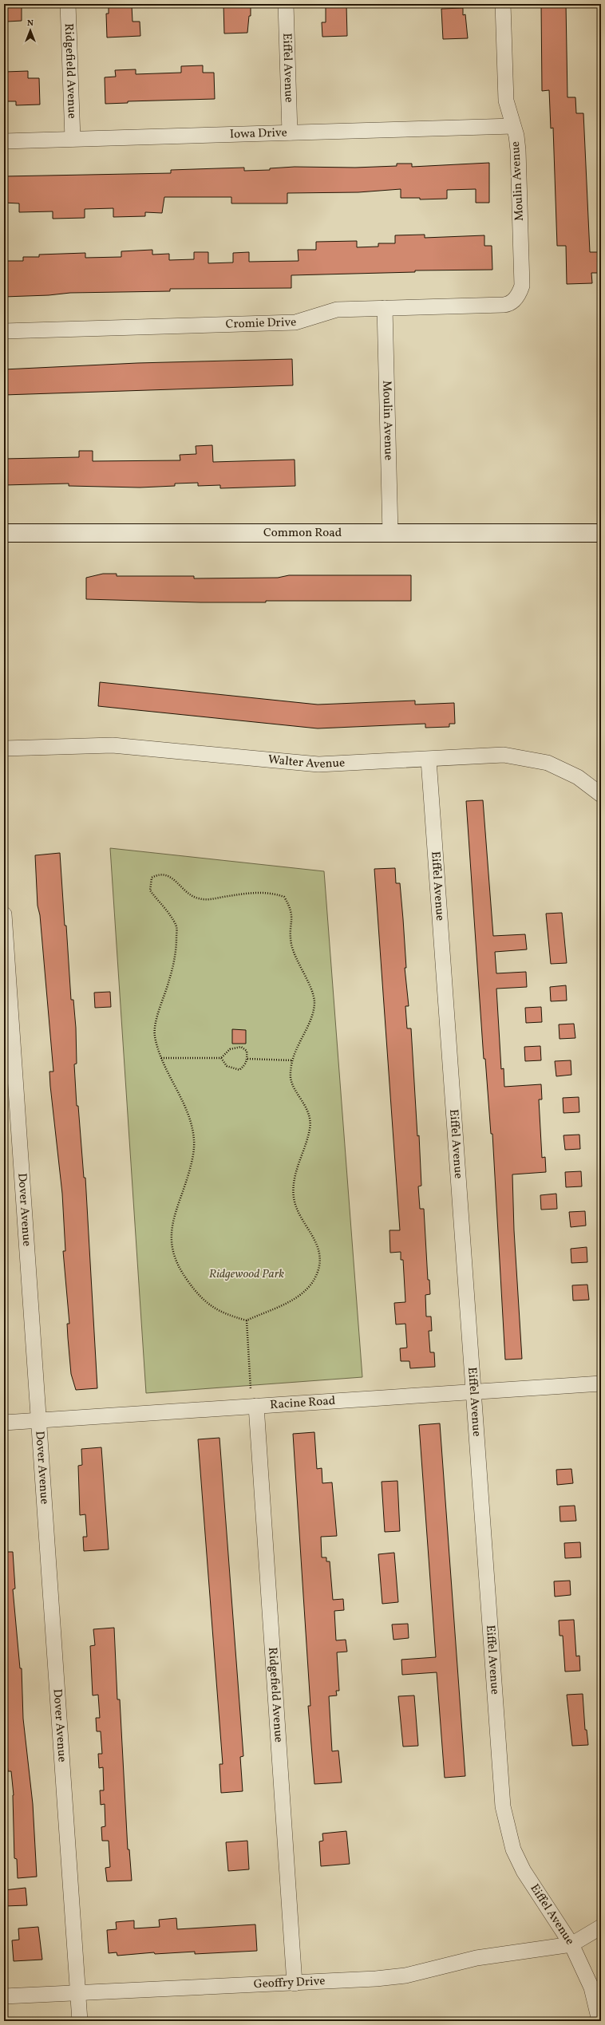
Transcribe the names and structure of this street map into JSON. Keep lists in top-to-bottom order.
{
  "streets": {
    "street": [
      "Eiffel Avenue",
      "Ridgefield Avenue",
      "Iowa Drive",
      "Moulin Avenue",
      "Cromie Drive",
      "Common Road",
      "Walter Avenue",
      "Dover Avenue",
      "Racine Road",
      "Geoffry Drive"
    ]
  },
  "crossings": [
    ["Eiffel Avenue", "Iowa Drive"],
    ["Eiffel Avenue", "Walter Avenue"],
    ["Eiffel Avenue", "Racine Road"],
    ["Eiffel Avenue", "Geoffry Drive"],
    ["Ridgefield Avenue", "Iowa Drive"],
    ["Ridgefield Avenue", "Racine Road"],
    ["Ridgefield Avenue", "Geoffry Drive"],
    ["Iowa Drive", "Moulin Avenue"],
    ["Moulin Avenue", "Cromie Drive"],
    ["Moulin Avenue", "Common Road"],
    ["Dover Avenue", "Racine Road"],
    ["Dover Avenue", "Geoffry Drive"]
  ],
  "parks": ["Ridgewood Park"],
  "north": "top"
}
